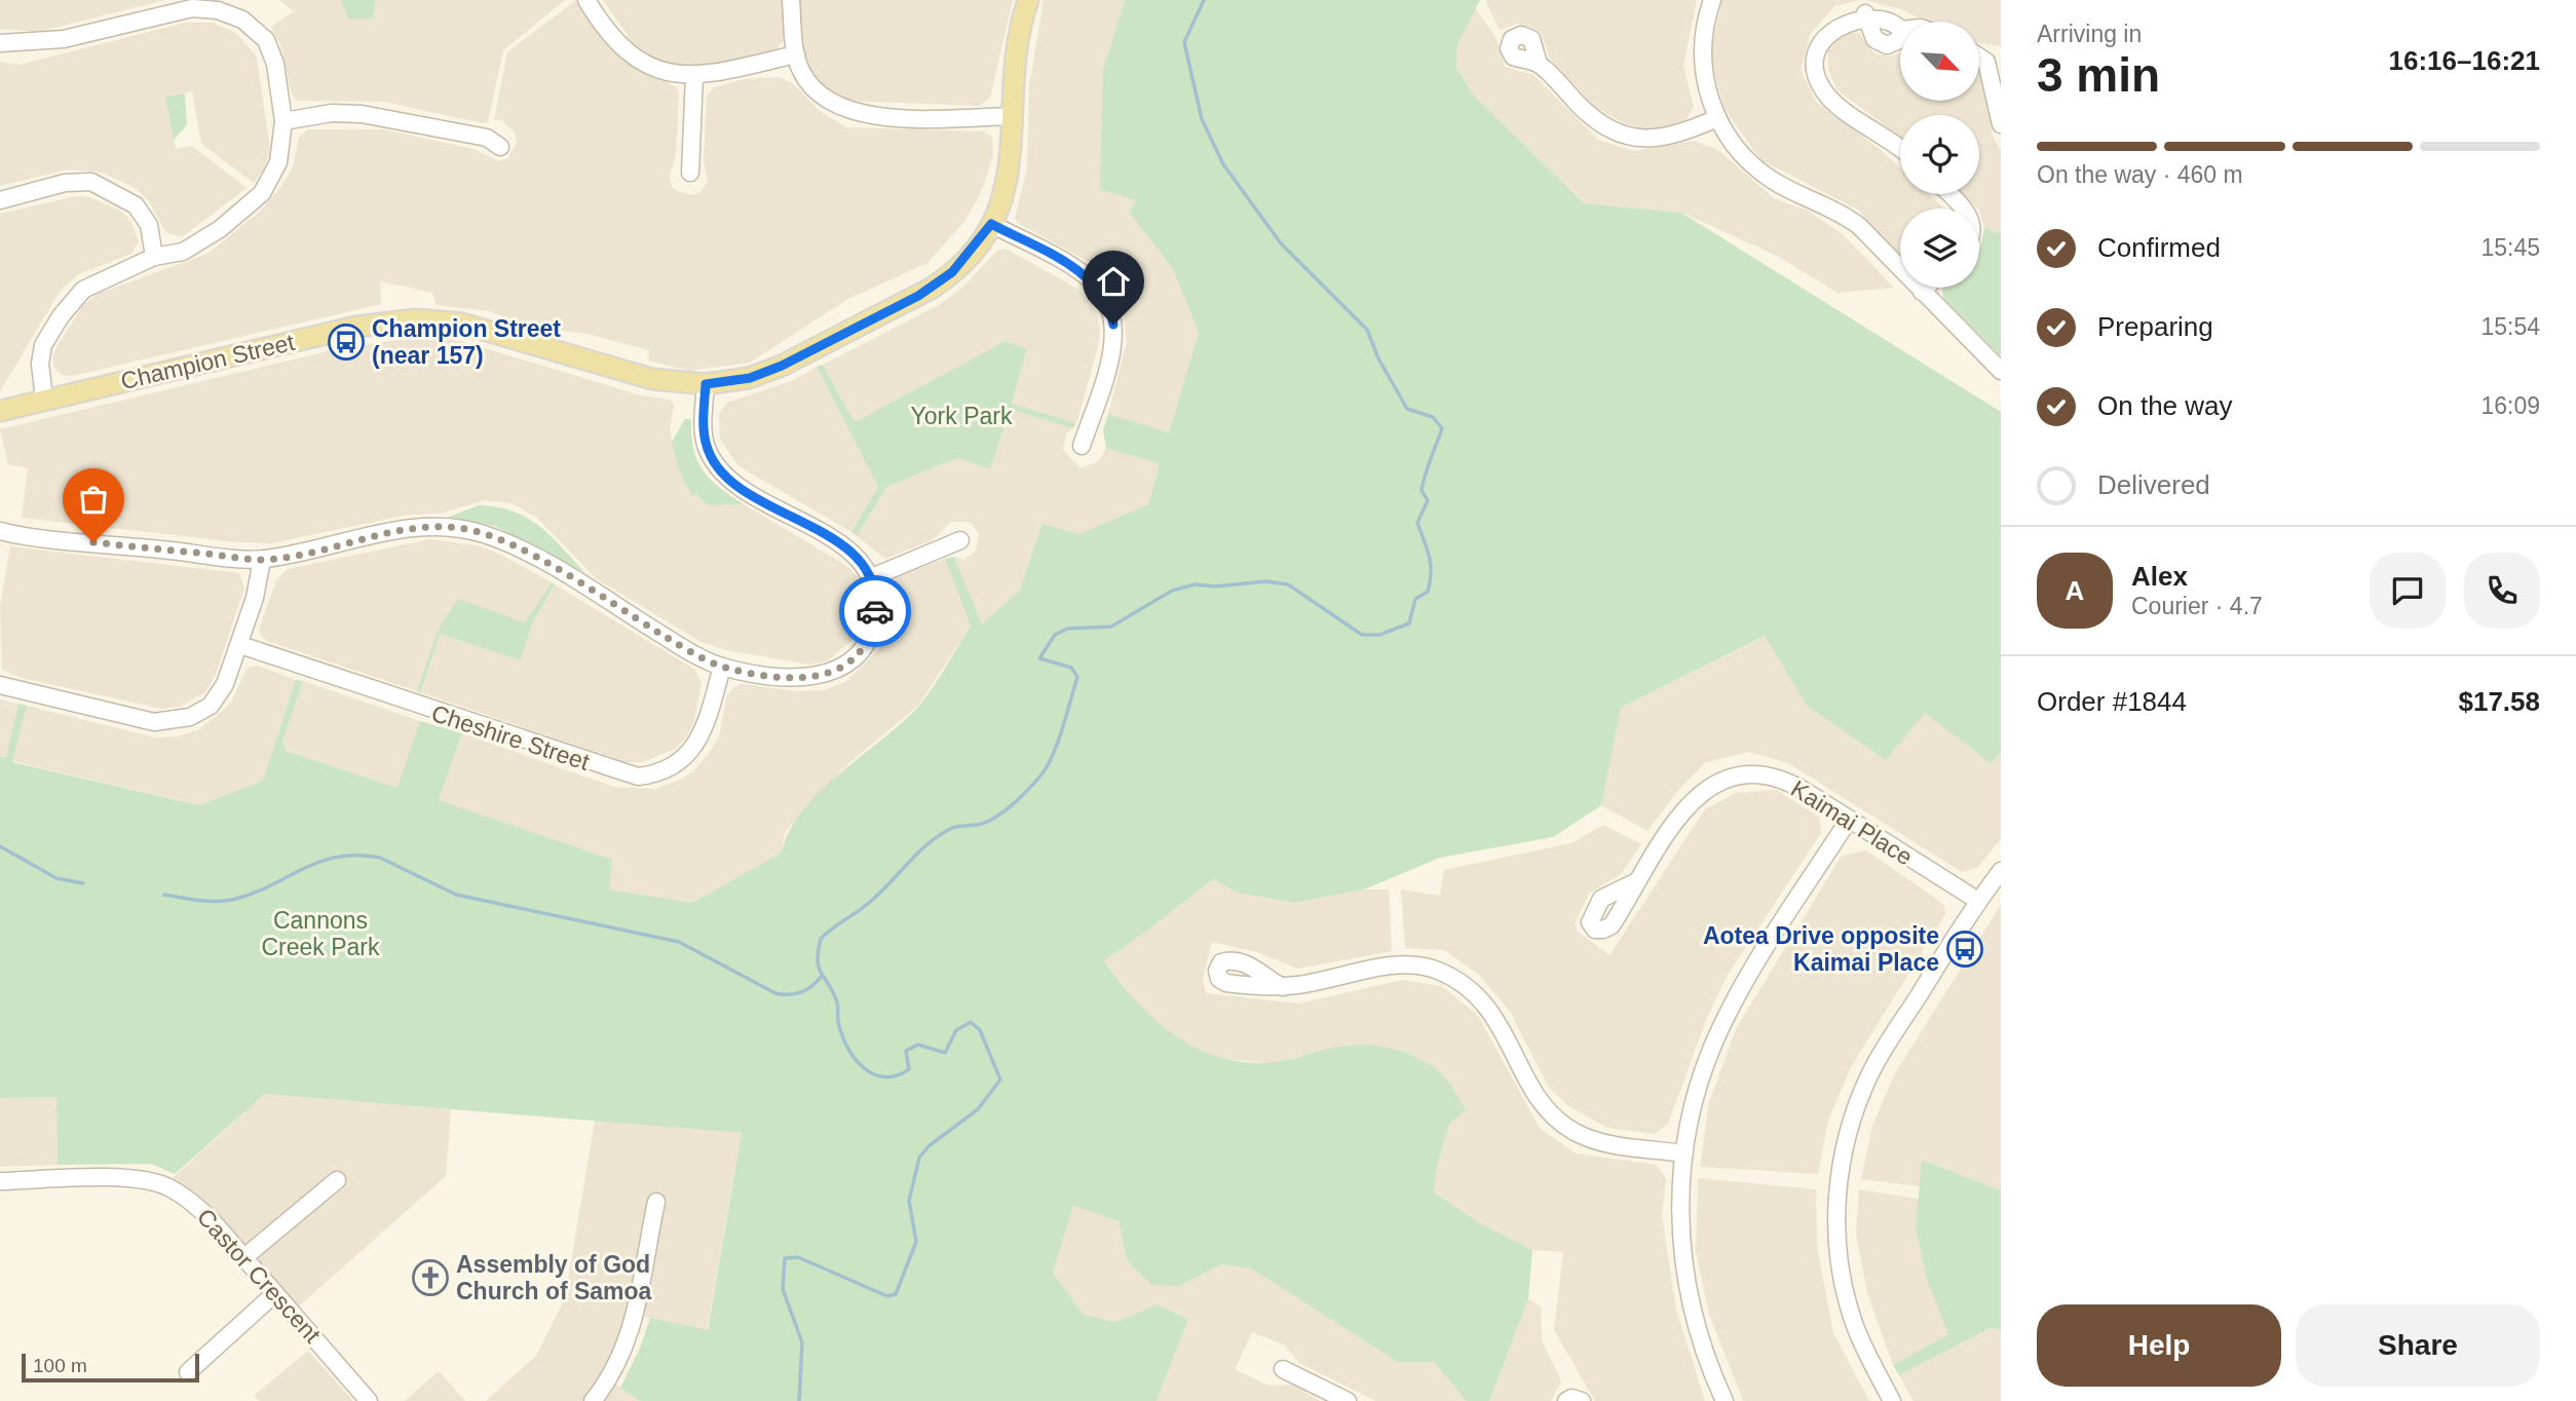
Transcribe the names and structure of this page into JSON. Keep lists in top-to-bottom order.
{
  "streets": {
    "main road": ["Champion Street"],
    "street": ["Cheshire Street", "Kaimai Place", "Castor Crescent"]
  },
  "parks": ["York Park", "Cannons Creek Park"],
  "places": {
    "bus stop": ["Champion Street (near 157)", "Aotea Drive opposite Kaimai Place"],
    "church": ["Assembly of God Church of Samoa"]
  },
  "scale_bar": "100 m",
  "north": "bottom right",
  "page": {
    "heading": ["3 min", "Arriving in", "16:16–16:21"],
    "panel": [
      "Alex",
      "Courier · 4.7",
      "Order #1844",
      "$17.58"
    ],
    "bar": "On the way · 460 m",
    "list": [
      ["Confirmed", "15:45"],
      ["Preparing", "15:54"],
      ["On the way", "16:09"],
      "Delivered"
    ],
    "round": "A",
    "buttons": ["Help", "Share"],
    "scale": "100 m"
  }
}
